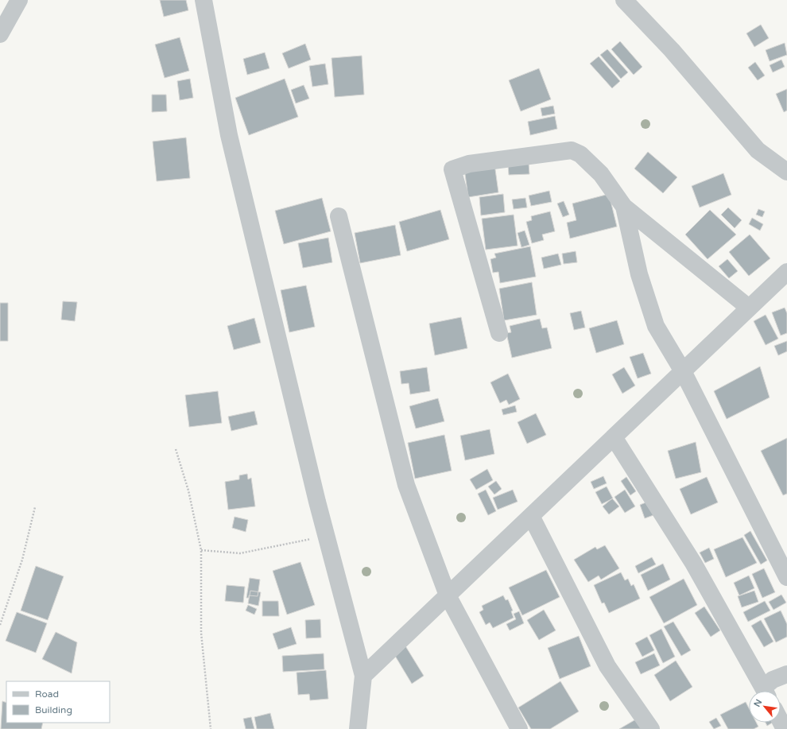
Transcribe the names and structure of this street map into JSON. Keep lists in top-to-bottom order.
{
  "legend": ["Road", "Building"],
  "north": "top left"
}
